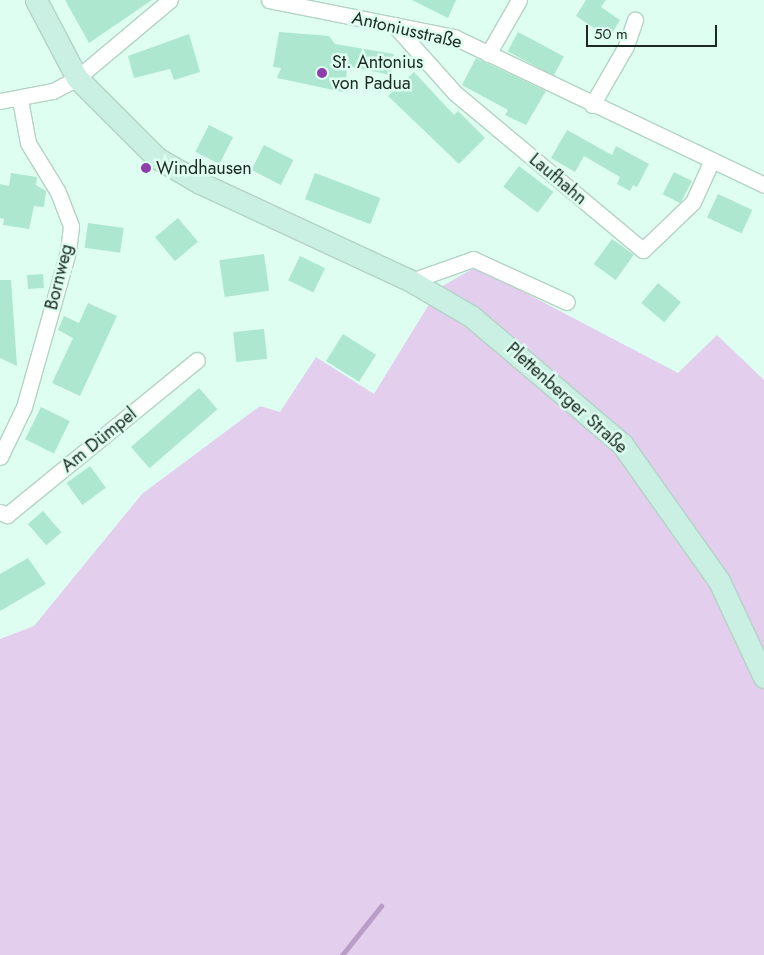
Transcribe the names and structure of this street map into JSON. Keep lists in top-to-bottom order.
{
  "streets": {
    "main road": ["Plettenberger Straße"],
    "street": [
      "Antoniusstraße",
      "Laufhahn",
      "Bornweg",
      "Am Dümpel"
    ]
  },
  "crossings": [
    ["Antoniusstraße", "Laufhahn"]
  ],
  "places": ["St. Antonius von Padua", "Windhausen"],
  "scale_bar": "50 m"
}
